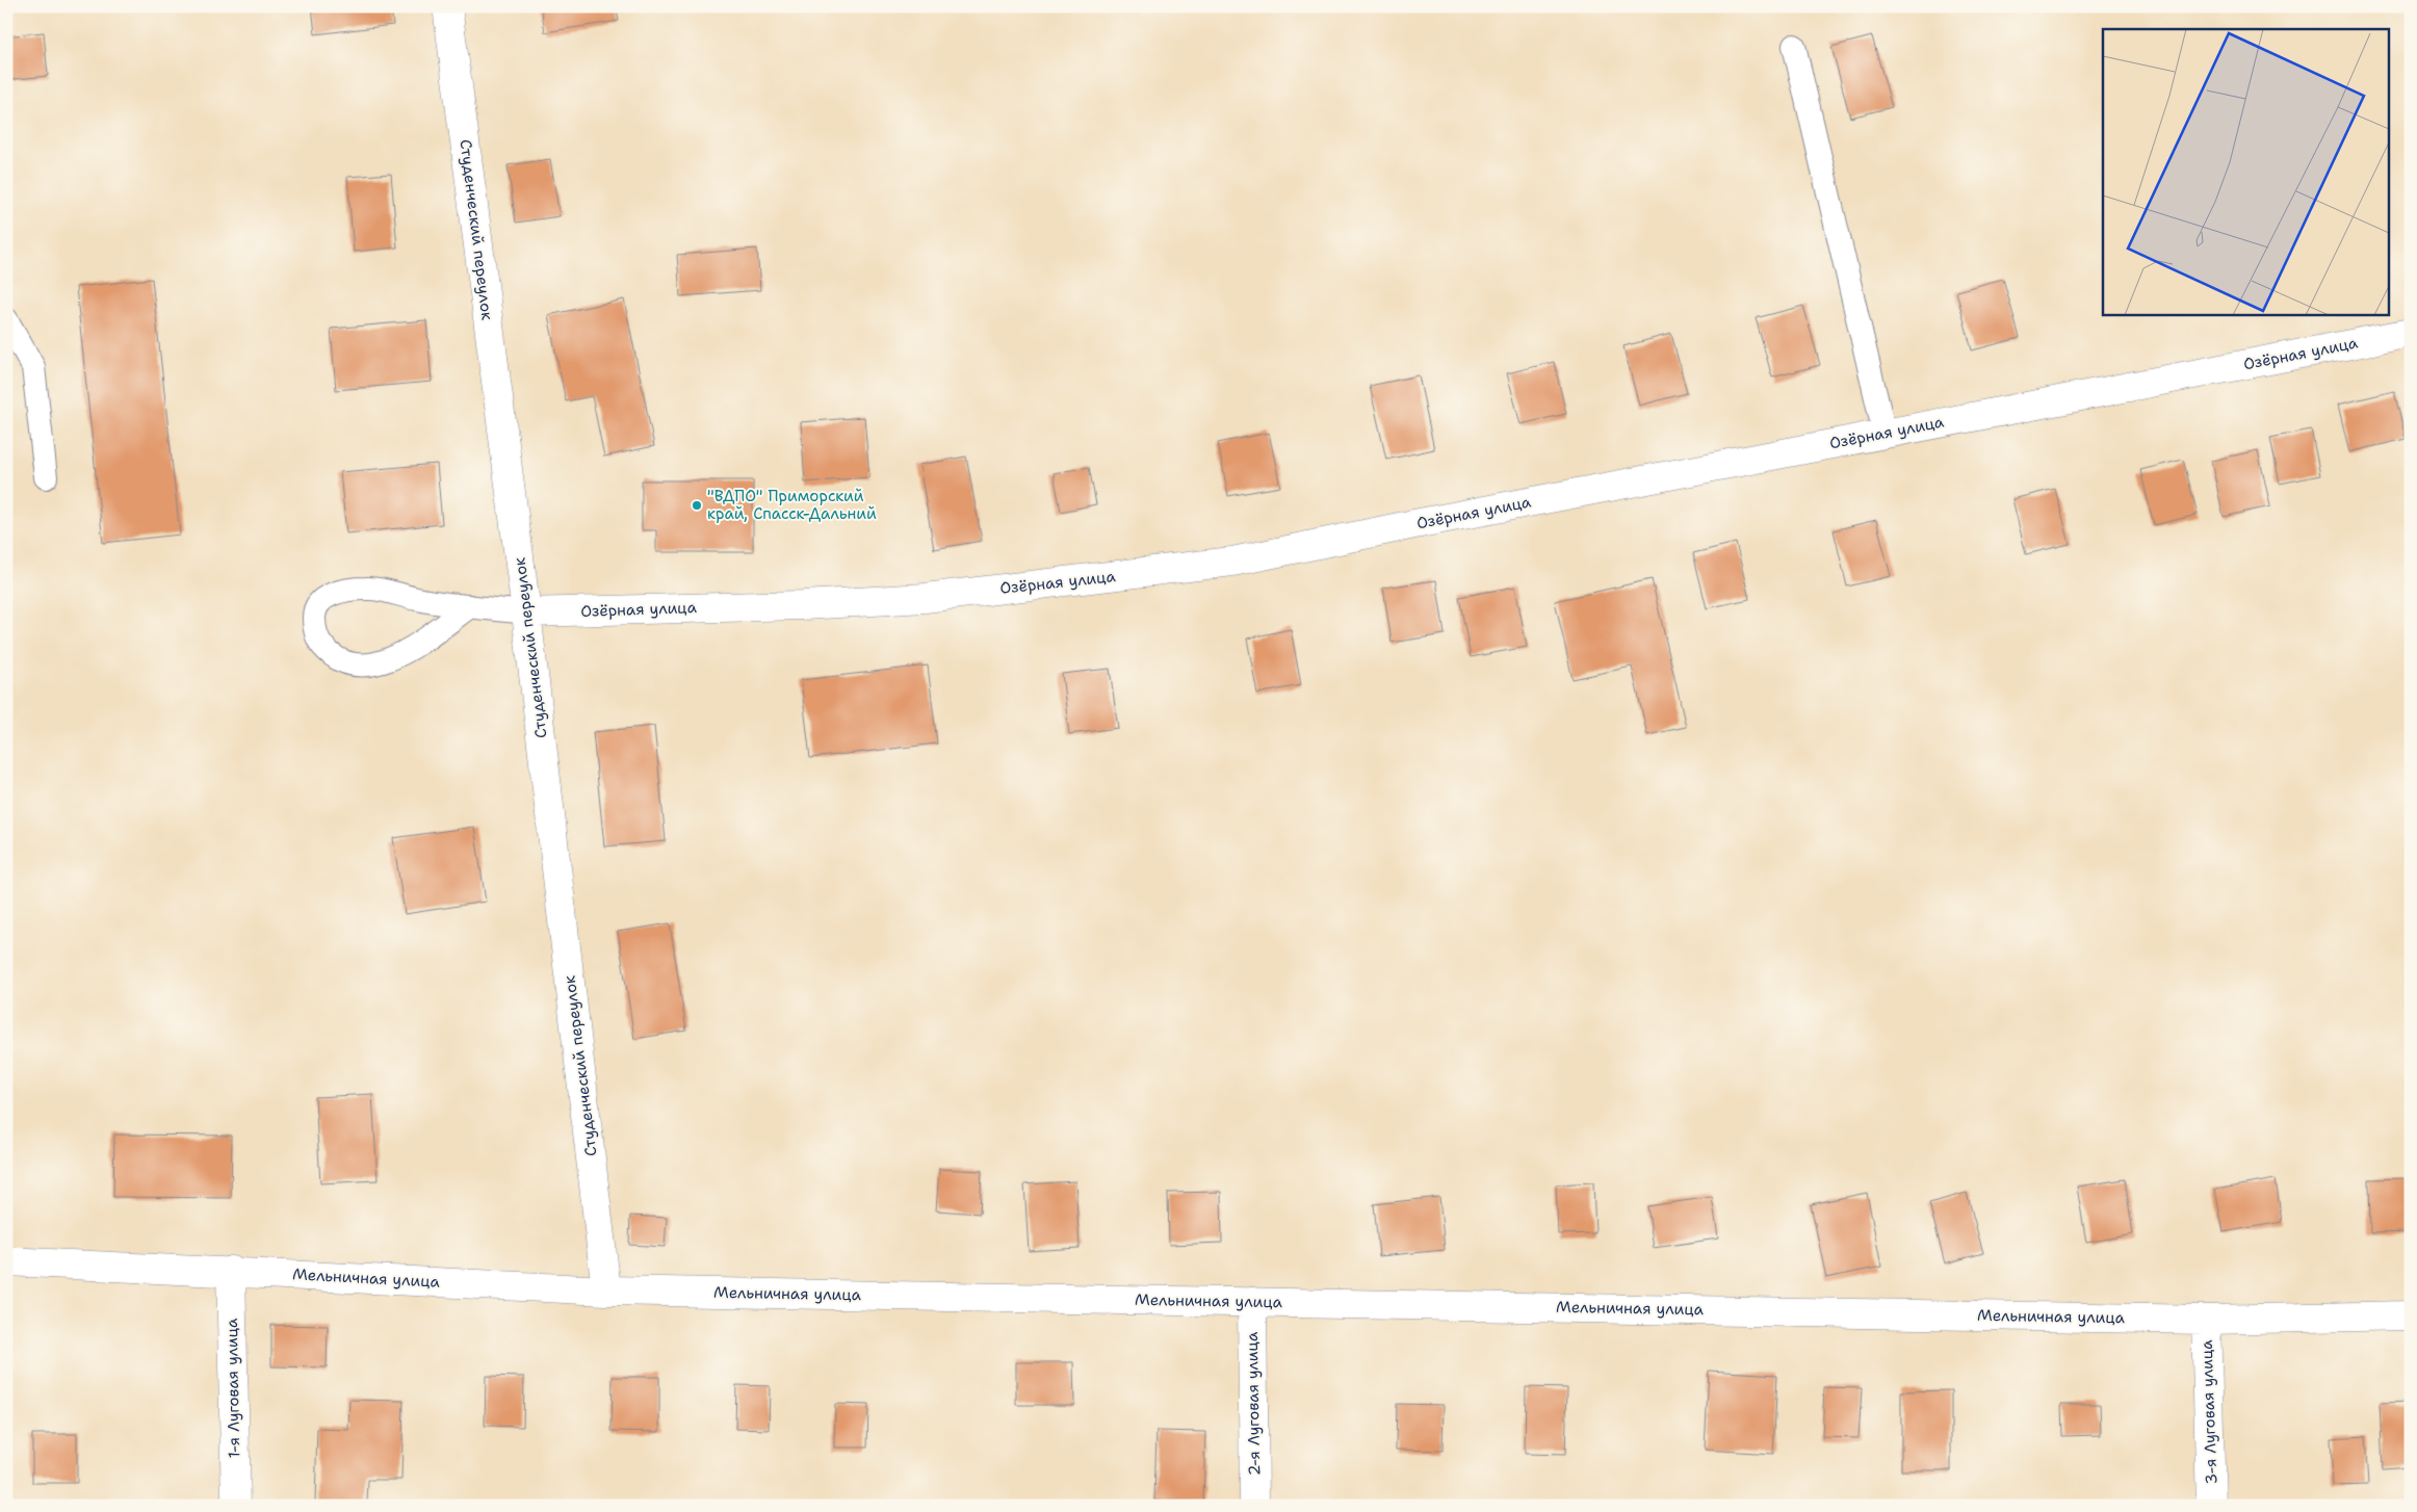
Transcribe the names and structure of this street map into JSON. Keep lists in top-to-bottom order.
{
  "streets": {
    "street": [
      "Студенческий переулок",
      "Озёрная улица",
      "Мельничная улица",
      "1-я Луговая улица",
      "2-я Луговая улица",
      "3-я Луговая улица"
    ]
  },
  "crossings": [
    ["Студенческий переулок", "Озёрная улица"],
    ["Студенческий переулок", "Мельничная улица"],
    ["Мельничная улица", "1-я Луговая улица"],
    ["Мельничная улица", "2-я Луговая улица"],
    ["Мельничная улица", "3-я Луговая улица"]
  ],
  "places": ["\"ВДПО\" Приморский край, Спасск-Дальний"]
}
